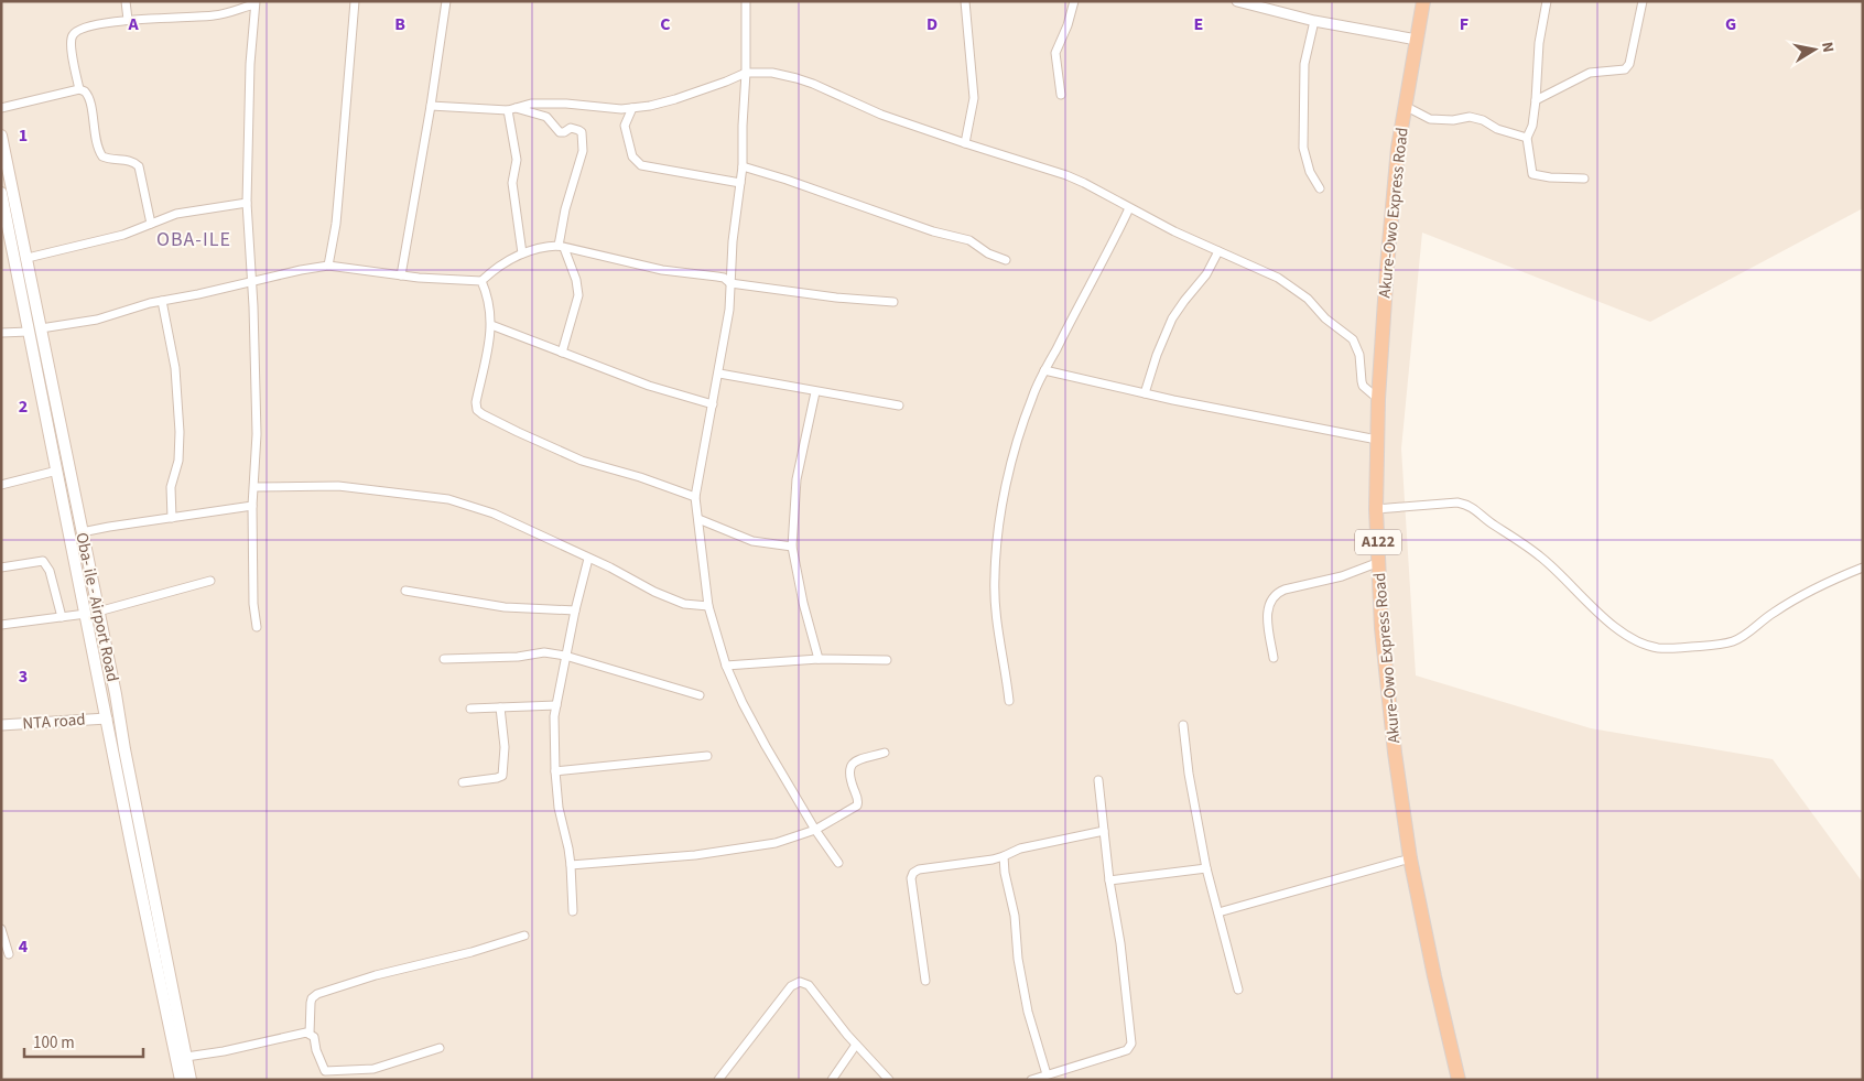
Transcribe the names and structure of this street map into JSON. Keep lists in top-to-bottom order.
{
  "streets": {
    "highway": ["Akure-Owo Express Road", "A122"],
    "main road": ["Oba- ile - Airport Road"],
    "street": ["NTA road"]
  },
  "crossings": [
    ["Oba- ile - Airport Road", "NTA road"]
  ],
  "districts": ["OBA-ILE"],
  "scale_bar": "100 m",
  "north": "right",
  "grid": {
    "columns": [
      "A",
      "B",
      "C",
      "D",
      "E",
      "F",
      "G"
    ],
    "rows": [
      "1",
      "2",
      "3",
      "4"
    ]
  }
}
